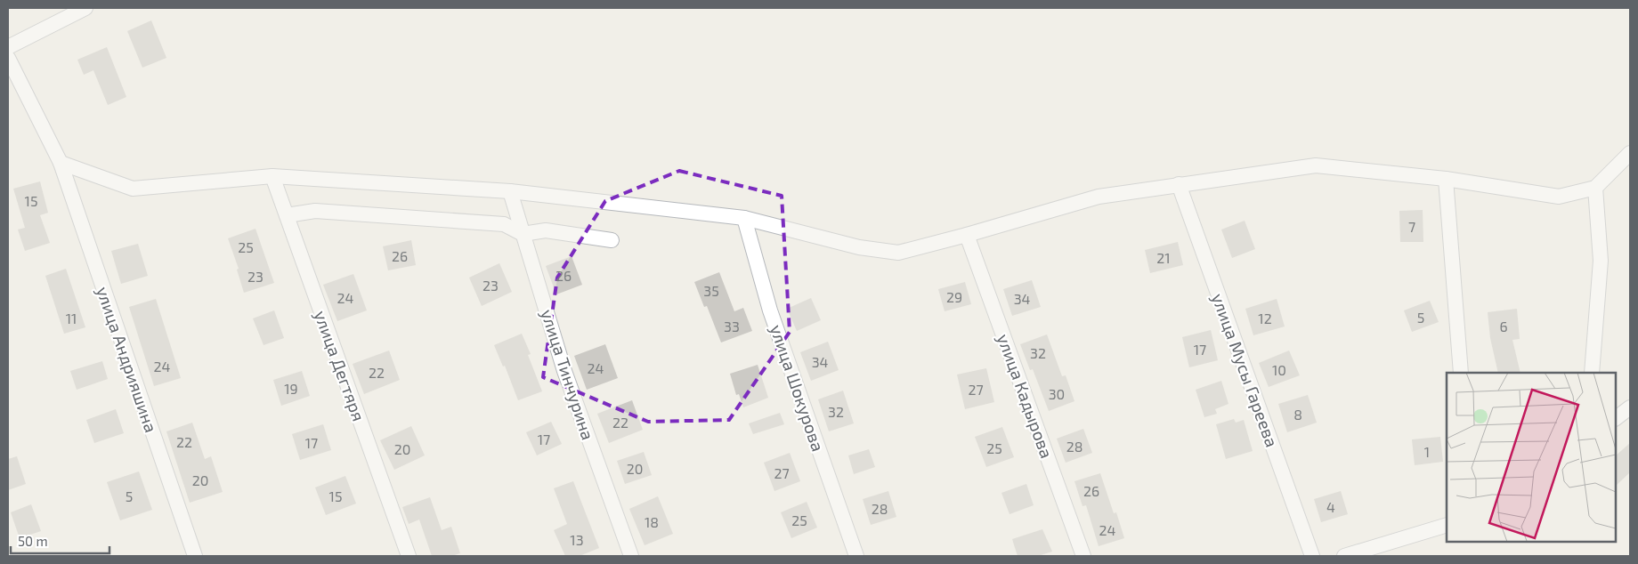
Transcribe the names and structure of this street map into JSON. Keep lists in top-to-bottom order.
{
  "streets": {
    "street": [
      "улица Андрияшина",
      "улица Дегтяря",
      "улица Мусы Гареева",
      "улица Тинчурина",
      "улица Шокурова",
      "улица Кадырова"
    ]
  },
  "house_numbers": [
    "15",
    "7",
    "25",
    "26",
    "21",
    "26",
    "23",
    "23",
    "35",
    "29",
    "24",
    "34",
    "5",
    "11",
    "12",
    "33",
    "6",
    "17",
    "32",
    "34",
    "24",
    "24",
    "10",
    "22",
    "19",
    "27",
    "30",
    "32",
    "8",
    "22",
    "17",
    "22",
    "17",
    "28",
    "25",
    "20",
    "1",
    "20",
    "27",
    "20",
    "26",
    "5",
    "15",
    "4",
    "28",
    "25",
    "18",
    "24",
    "13"
  ],
  "scale_bar": "50 m"
}
